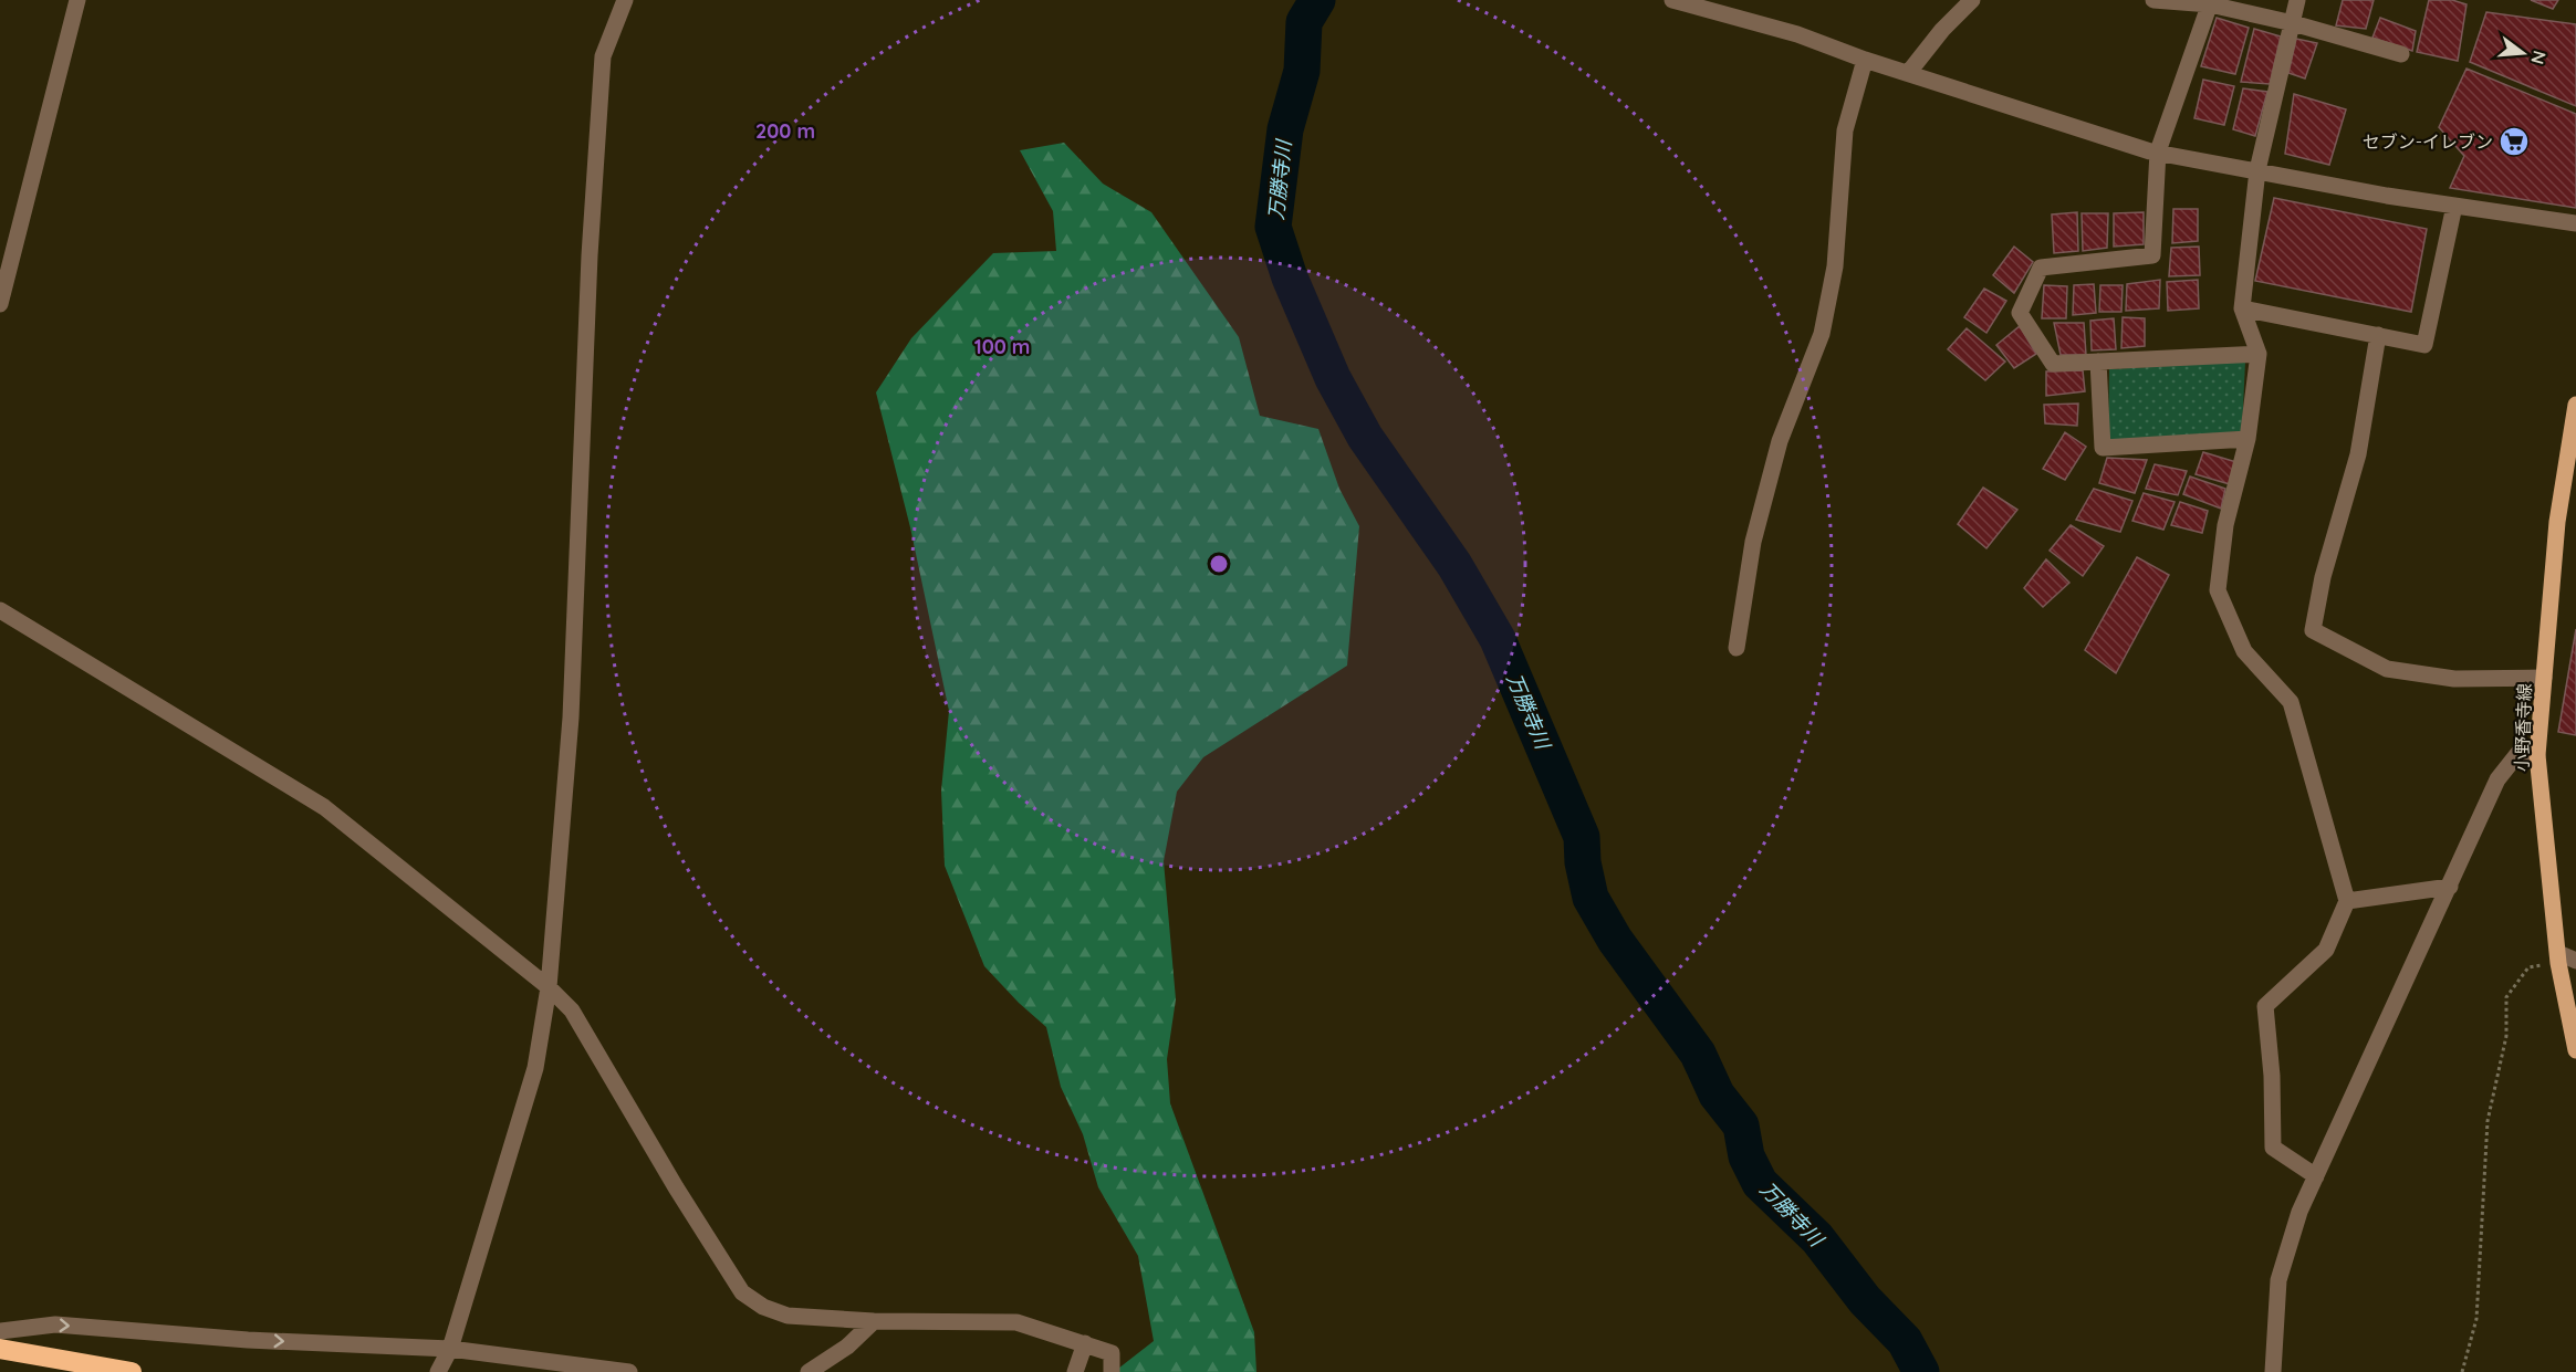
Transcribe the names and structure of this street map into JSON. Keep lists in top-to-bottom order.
{
  "streets": {
    "main road": ["小野香寺線"]
  },
  "water": ["万勝寺川"],
  "places": {
    "supermarket": ["セブン-イレブン"]
  },
  "north": "right",
  "rings": ["200 m", "100 m"]
}
